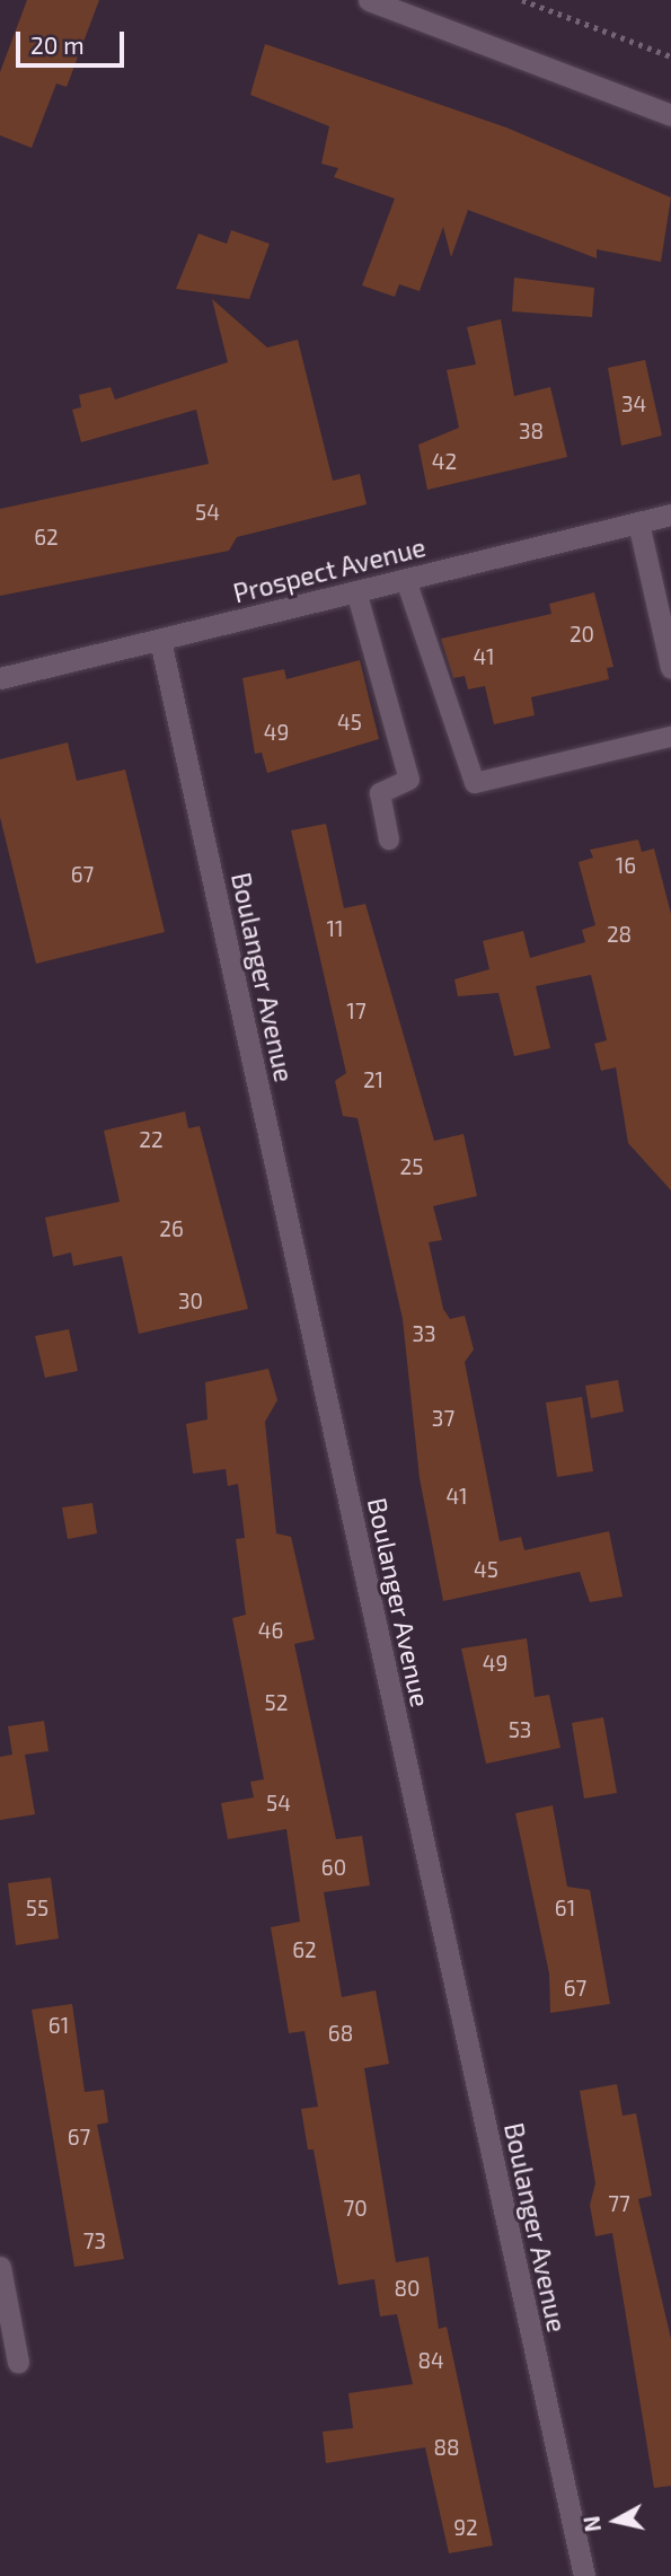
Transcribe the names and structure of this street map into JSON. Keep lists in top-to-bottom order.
{
  "streets": {
    "street": ["Prospect Avenue", "Boulanger Avenue"]
  },
  "crossings": [
    ["Prospect Avenue", "Boulanger Avenue"]
  ],
  "house_numbers": [
    "34",
    "38",
    "42",
    "54",
    "62",
    "20",
    "41",
    "45",
    "49",
    "16",
    "67",
    "11",
    "28",
    "17",
    "21",
    "22",
    "25",
    "26",
    "30",
    "33",
    "37",
    "41",
    "45",
    "46",
    "49",
    "52",
    "53",
    "54",
    "60",
    "55",
    "61",
    "62",
    "67",
    "61",
    "68",
    "67",
    "77",
    "70",
    "73",
    "80",
    "84",
    "88",
    "92"
  ],
  "scale_bar": "20 m",
  "north": "left"
}
